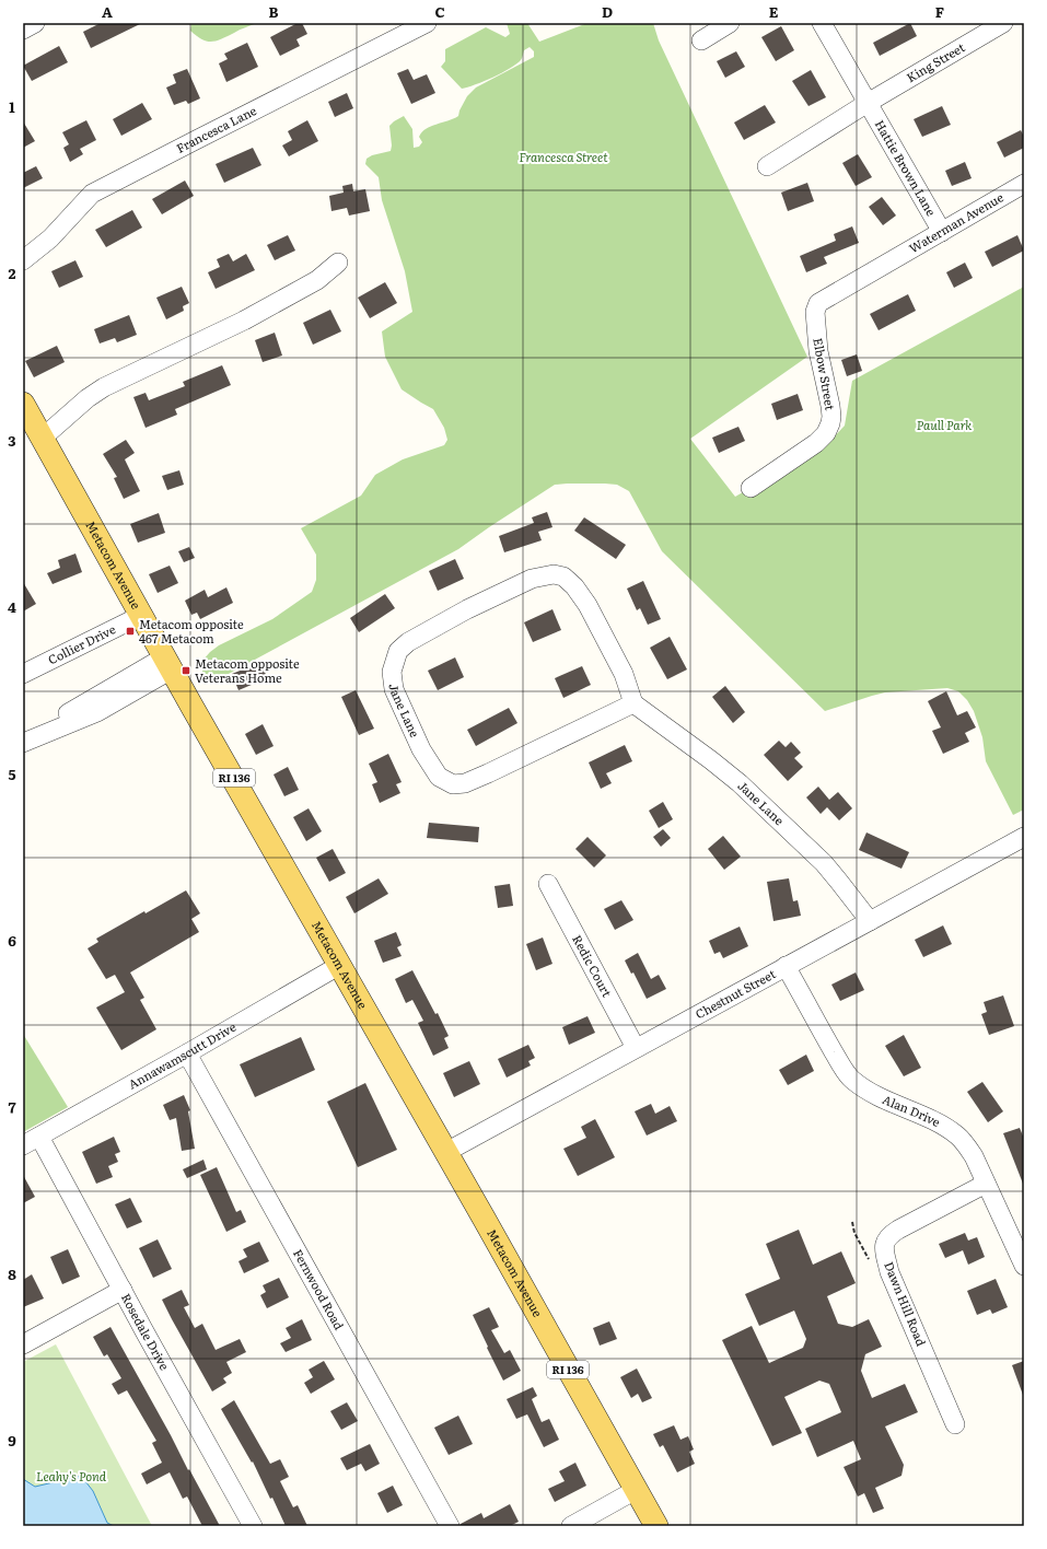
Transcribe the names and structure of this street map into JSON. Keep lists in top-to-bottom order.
{
  "streets": {
    "main road": ["Metacom Avenue", "RI 136"],
    "street": [
      "King Street",
      "Francesca Lane",
      "Hattie Brown Lane",
      "Waterman Avenue",
      "Elbow Street",
      "Collier Drive",
      "Jane Lane",
      "Redic Court",
      "Chestnut Street",
      "Annawamscutt Drive",
      "Alan Drive",
      "Fernwood Road",
      "Dawn Hill Road",
      "Rosedale Drive"
    ]
  },
  "crossings": [
    ["King Street", "Hattie Brown Lane"],
    ["Hattie Brown Lane", "Waterman Avenue"],
    ["Waterman Avenue", "Elbow Street"],
    ["Metacom Avenue", "Collier Drive"],
    ["Metacom Avenue", "Chestnut Street"],
    ["Metacom Avenue", "Annawamscutt Drive"],
    ["Jane Lane", "Chestnut Street"],
    ["Redic Court", "Chestnut Street"],
    ["Chestnut Street", "Alan Drive"],
    ["Annawamscutt Drive", "Fernwood Road"],
    ["Annawamscutt Drive", "Rosedale Drive"],
    ["Alan Drive", "Dawn Hill Road"]
  ],
  "parks": ["Francesca Street", "Paull Park", "Leahy's Pond"],
  "places": {
    "transit": ["Metacom opposite 467 Metacom", "Metacom opposite Veterans Home"]
  },
  "grid": {
    "columns": [
      "A",
      "B",
      "C",
      "D",
      "E",
      "F"
    ],
    "rows": [
      "1",
      "2",
      "3",
      "4",
      "5",
      "6",
      "7",
      "8",
      "9"
    ]
  }
}
